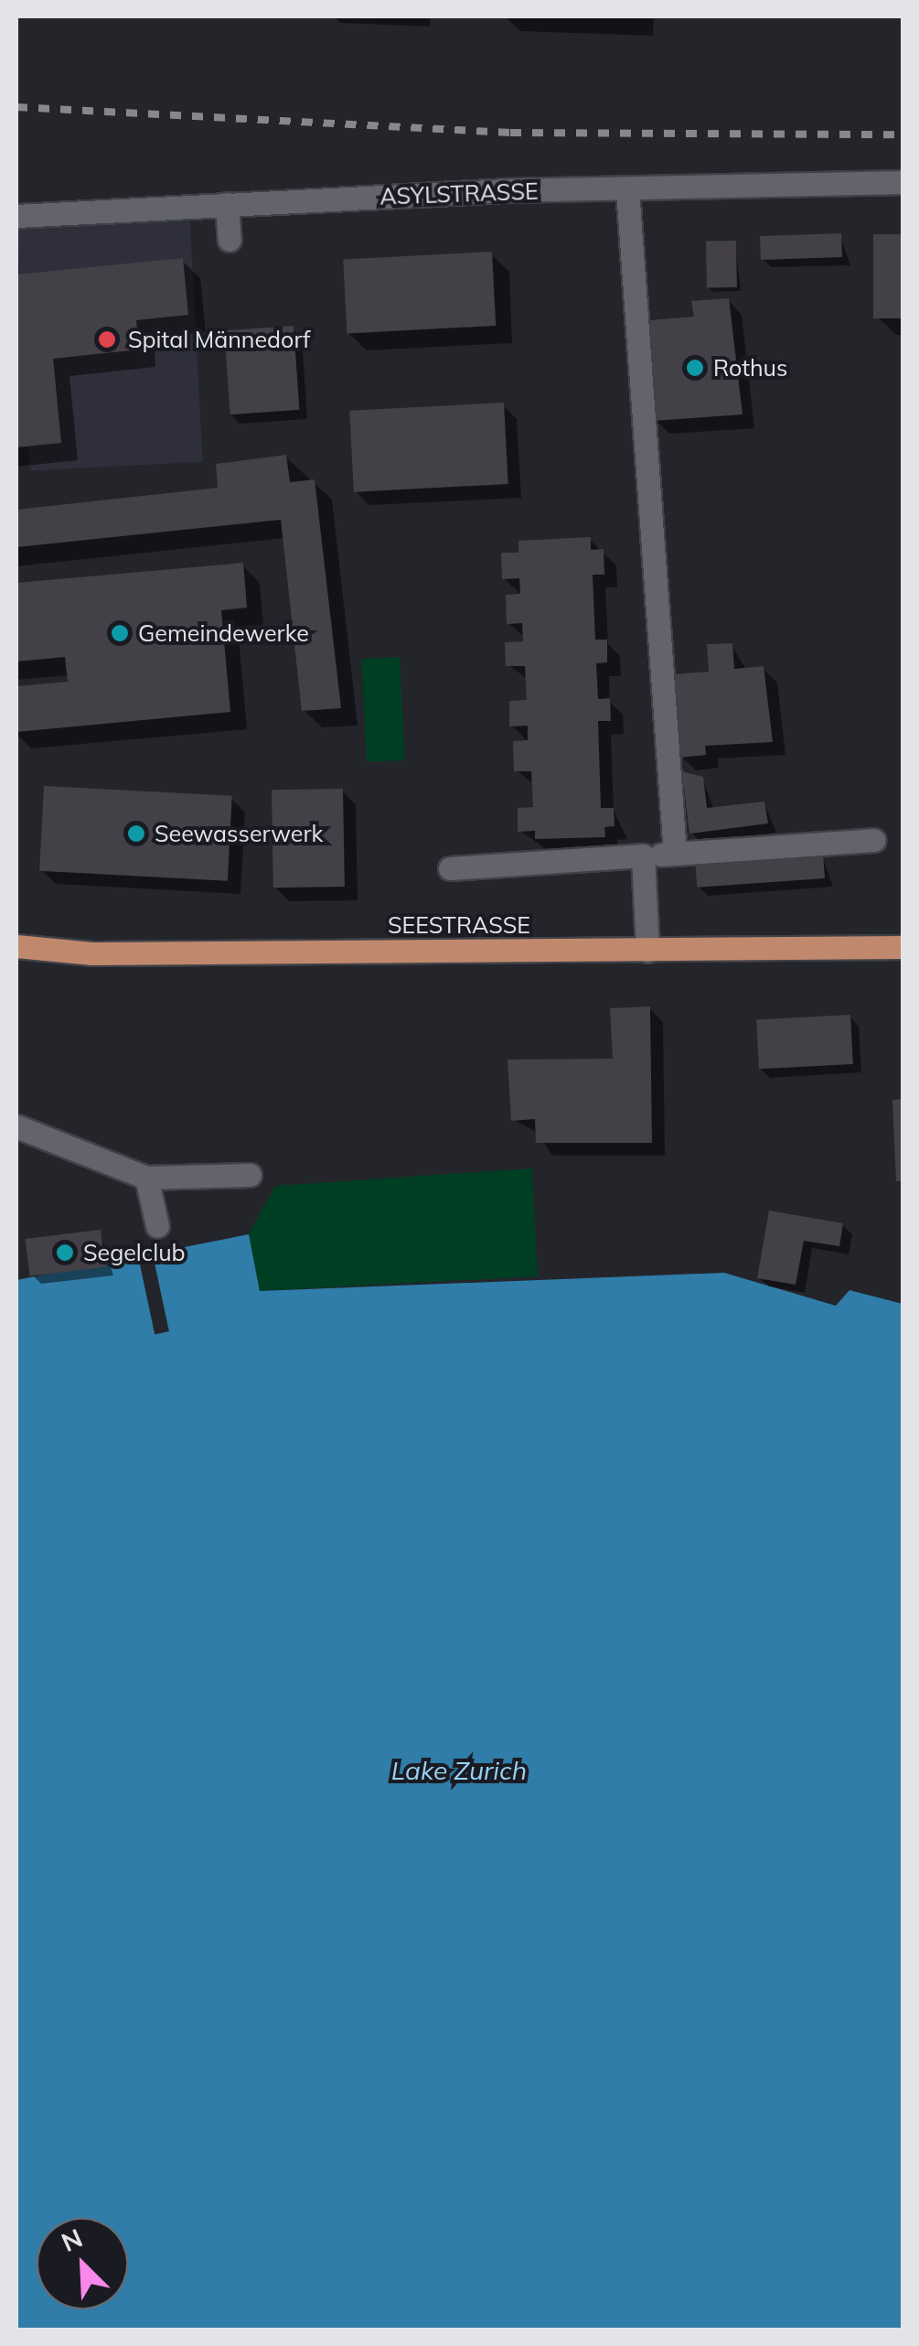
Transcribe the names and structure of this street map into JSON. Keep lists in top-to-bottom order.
{
  "streets": {
    "main road": ["SEESTRASSE"],
    "street": ["ASYLSTRASSE"]
  },
  "water": ["Lake Zurich"],
  "places": [
    "Spital Männedorf",
    "Rothus",
    "Gemeindewerke",
    "Seewasserwerk",
    "Segelclub"
  ],
  "north": "top left"
}
